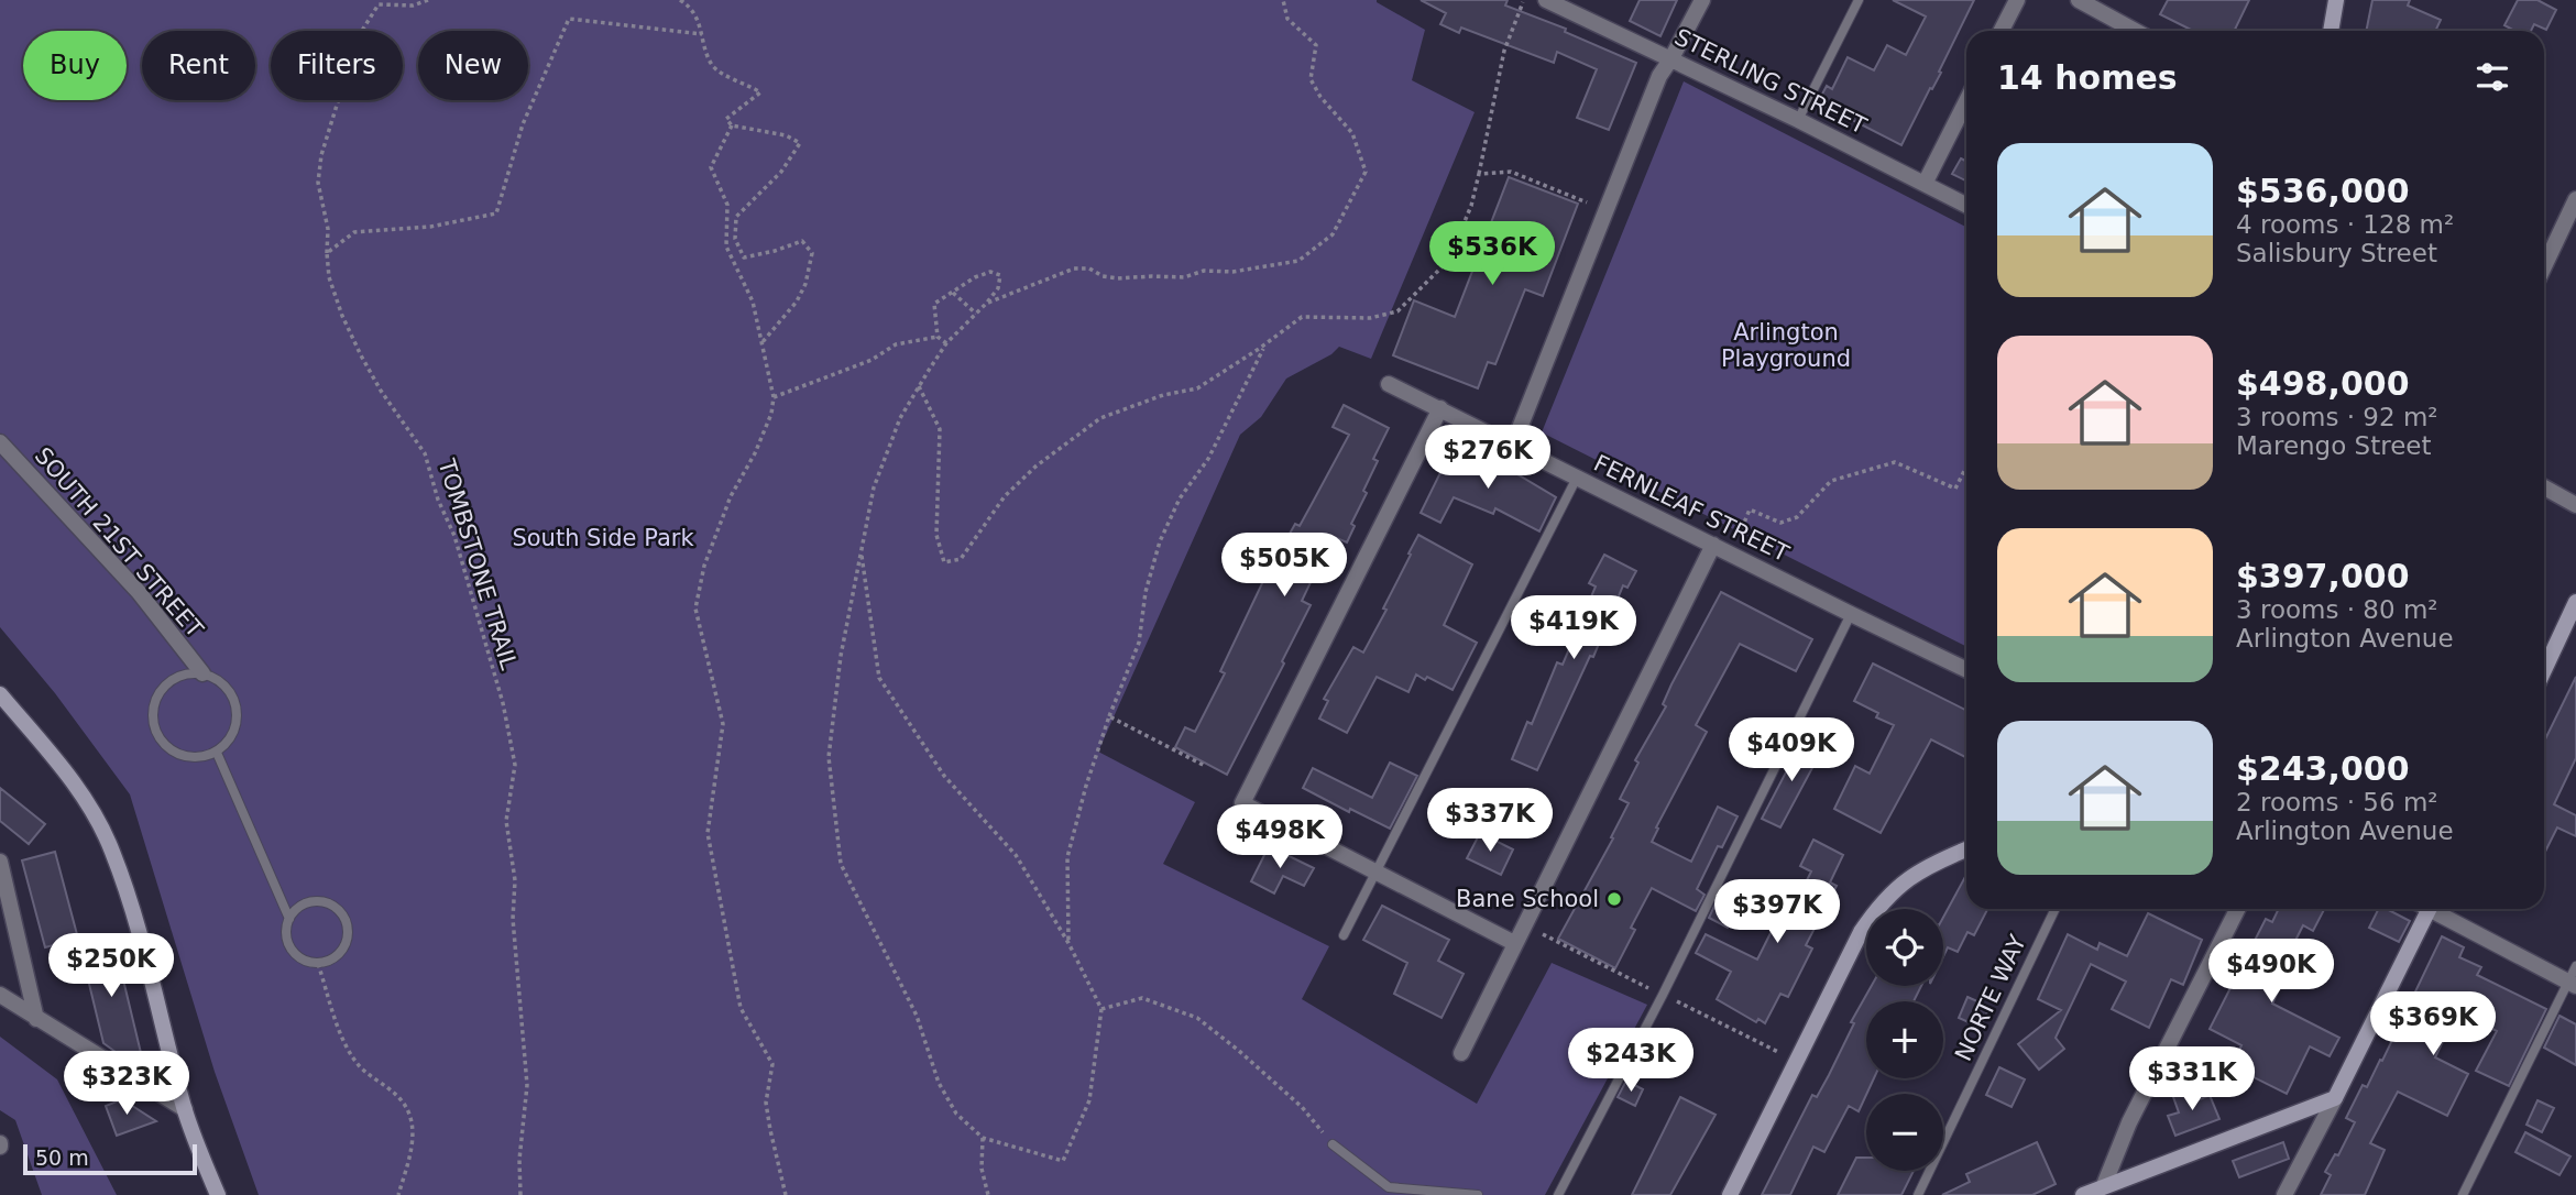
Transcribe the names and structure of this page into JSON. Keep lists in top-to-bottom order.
{
  "streets": {
    "street": ["STERLING STREET", "FERNLEAF STREET", "SOUTH 21ST STREET"],
    "lane": ["NORTE WAY"],
    "path": ["TOMBSTONE TRAIL"]
  },
  "parks": ["Arlington Playground", "South Side Park"],
  "places": ["Bane School"],
  "scale_bar": "50 m",
  "page": {
    "chip": [
      "Buy",
      "Rent",
      "Filters",
      "New"
    ],
    "heading": "14 homes",
    "list": [
      {
        "name": "$536,000",
        "note": "4 rooms · 128 m² · Salisbury Street"
      },
      {
        "name": "$498,000",
        "note": "3 rooms · 92 m² · Marengo Street"
      },
      {
        "name": "$397,000",
        "note": "3 rooms · 80 m² · Arlington Avenue"
      },
      {
        "name": "$243,000",
        "note": "2 rooms · 56 m² · Arlington Avenue"
      }
    ],
    "price": [
      "$536K",
      "$276K",
      "$505K",
      "$419K",
      "$409K",
      "$337K",
      "$498K",
      "$397K",
      "$250K",
      "$490K",
      "$369K",
      "$243K",
      "$331K",
      "$323K"
    ],
    "map_buttons": ["+", "−"],
    "scale": "50 m"
  }
}
